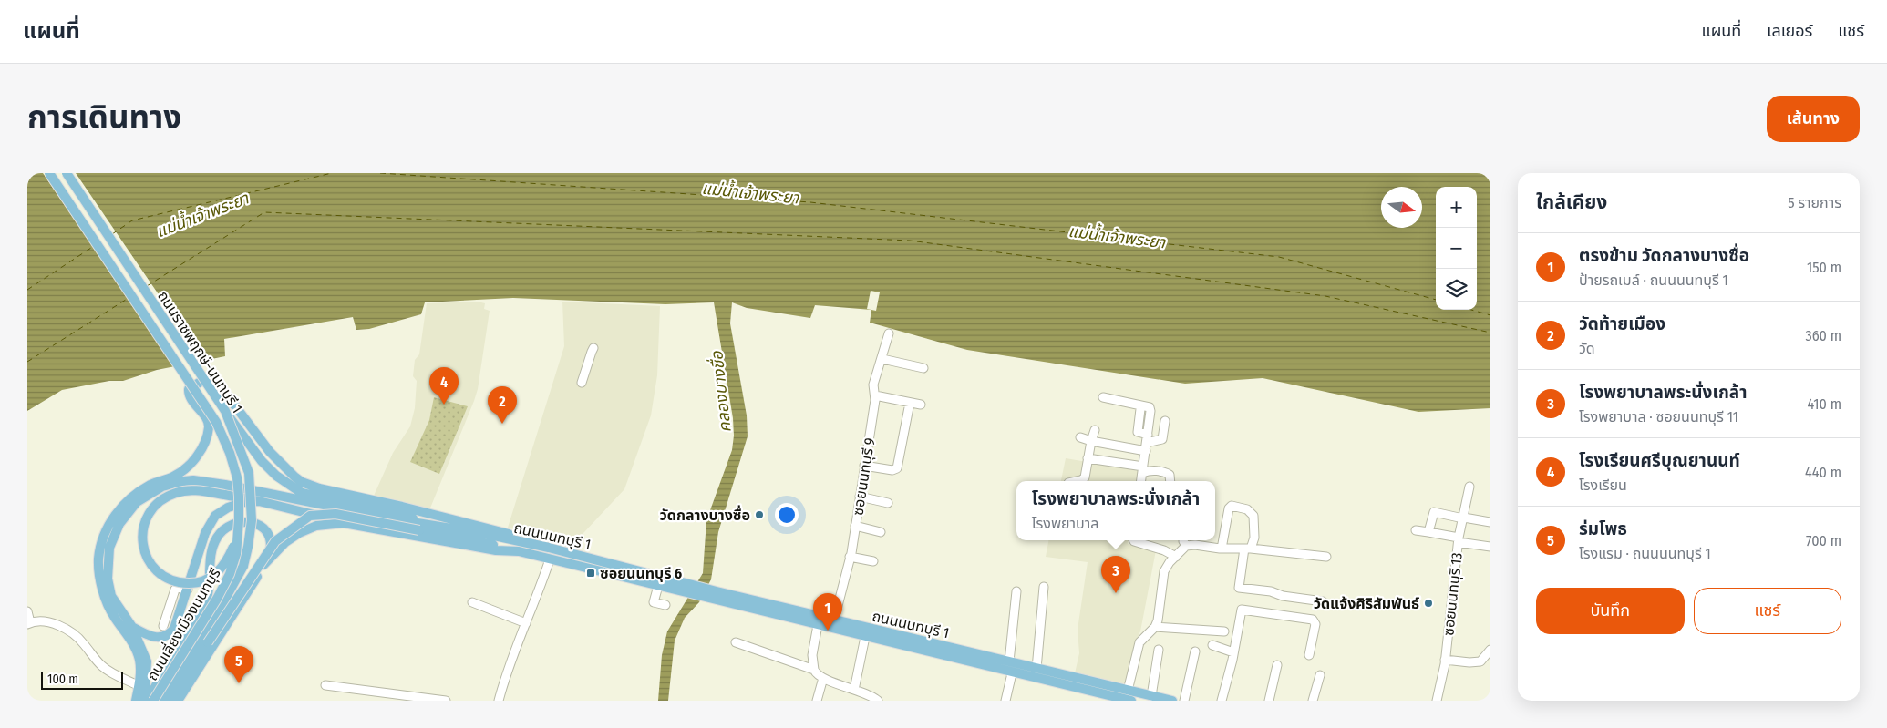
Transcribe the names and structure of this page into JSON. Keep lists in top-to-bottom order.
{
  "streets": {
    "main road": ["ถนนราชพฤกษ์-นนทบุรี 1", "ถนนนนทบุรี 1", "ถนนเลี่ยงเมืองนนทบุรี"],
    "street": ["ซอยนนทบุรี 9", "ซอยนนทบุรี 13"]
  },
  "crossings": [
    ["ถนนราชพฤกษ์-นนทบุรี 1", "ถนนเลี่ยงเมืองนนทบุรี"],
    ["ซอยนนทบุรี 9", "ถนนนนทบุรี 1"]
  ],
  "water": ["แม่น้ำเจ้าพระยา", "คลองบางซื่อ"],
  "places": {
    "other": ["วัดกลางบางซื่อ", "วัดแจ้งศิริสัมพันธ์"],
    "transit": ["ซอยนนทบุรี 6"]
  },
  "scale_bar": "100 m",
  "north": "right",
  "page": {
    "header": "แผนที่",
    "nav": ["แผนที่", "เลเยอร์", "แชร์"],
    "title": "การเดินทาง",
    "buttons": [
      "เส้นทาง",
      ["บันทึก", "แชร์"]
    ],
    "heading": ["ใกล้เคียง", "5 รายการ"],
    "map_buttons": ["+", "−"],
    "list": [
      {
        "mark": "1",
        "name": "ตรงข้าม วัดกลางบางซื่อ",
        "note": "ป้ายรถเมล์ · ถนนนนทบุรี 1",
        "value": "150 m"
      },
      {
        "mark": "2",
        "name": "วัดท้ายเมือง",
        "note": "วัด",
        "value": "360 m"
      },
      {
        "mark": "3",
        "name": "โรงพยาบาลพระนั่งเกล้า",
        "note": "โรงพยาบาล · ซอยนนทบุรี 11",
        "value": "410 m"
      },
      {
        "mark": "4",
        "name": "โรงเรียนศรีบุณยานนท์",
        "note": "โรงเรียน",
        "value": "440 m"
      },
      {
        "mark": "5",
        "name": "ร่มโพธ",
        "note": "โรงแรม · ถนนนนทบุรี 1",
        "value": "700 m"
      }
    ],
    "pins": [
      "4",
      "2",
      "3",
      "1",
      "5"
    ],
    "popup": ["โรงพยาบาลพระนั่งเกล้า", "โรงพยาบาล"],
    "scale": "100 m"
  }
}
